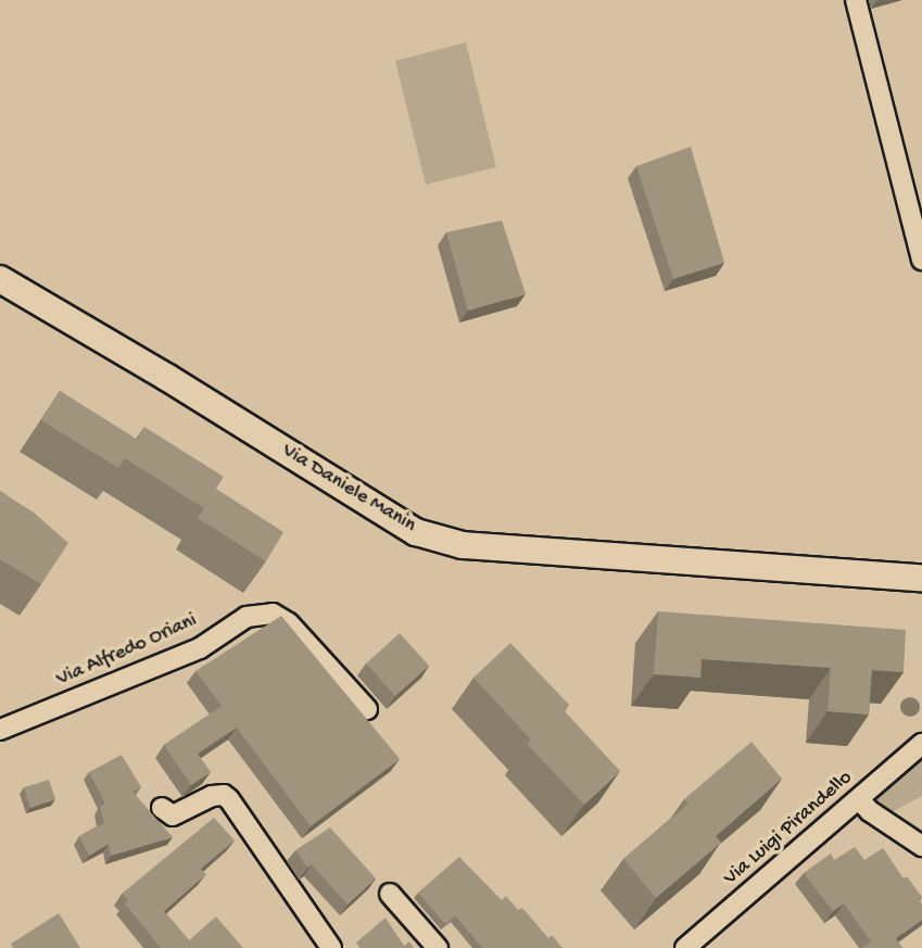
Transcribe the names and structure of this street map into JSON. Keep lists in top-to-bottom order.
{
  "streets": {
    "main road": ["Via Daniele Manin"],
    "street": ["Via Alfredo Oriani", "Via Luigi Pirandello"]
  }
}
